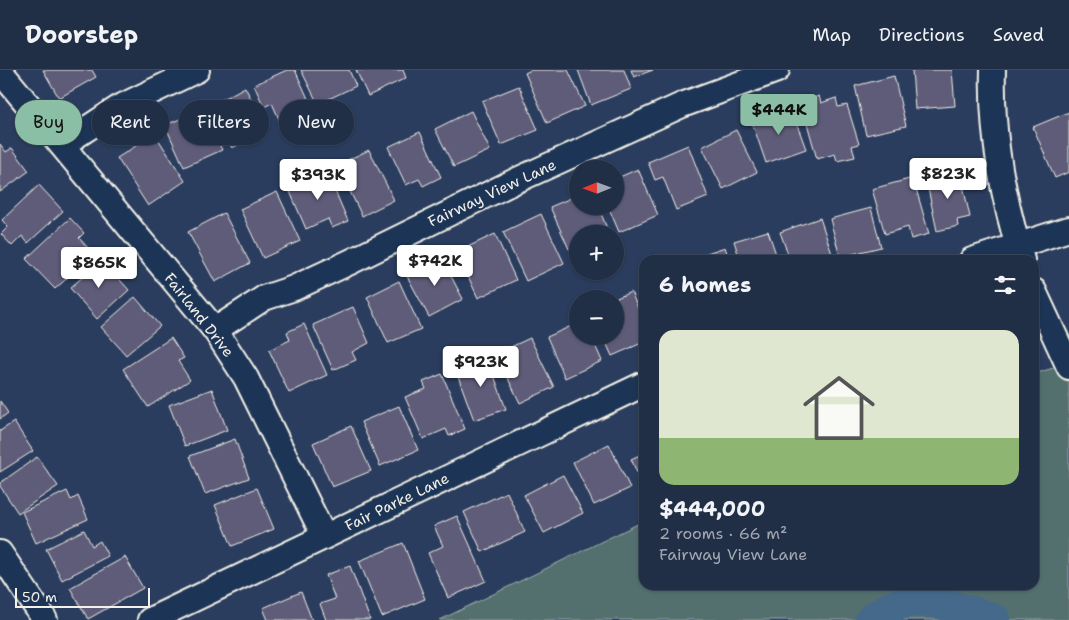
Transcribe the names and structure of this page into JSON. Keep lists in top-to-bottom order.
{
  "streets": {
    "street": ["Fairway View Lane", "Fairland Drive", "Fair Parke Lane"]
  },
  "crossings": [
    ["Fairway View Lane", "Fairland Drive"],
    ["Fairland Drive", "Fair Parke Lane"]
  ],
  "scale_bar": "50 m",
  "north": "left",
  "page": {
    "header": "Doorstep",
    "nav": ["Map", "Directions", "Saved"],
    "price": [
      "$444K",
      "$823K",
      "$393K",
      "$742K",
      "$865K",
      "$923K"
    ],
    "chip": [
      "Buy",
      "Rent",
      "Filters",
      "New"
    ],
    "map_buttons": ["+", "−"],
    "heading": "6 homes",
    "list": [
      {
        "name": "$444,000",
        "note": "2 rooms · 66 m² · Fairway View Lane"
      }
    ],
    "scale": "50 m"
  }
}
